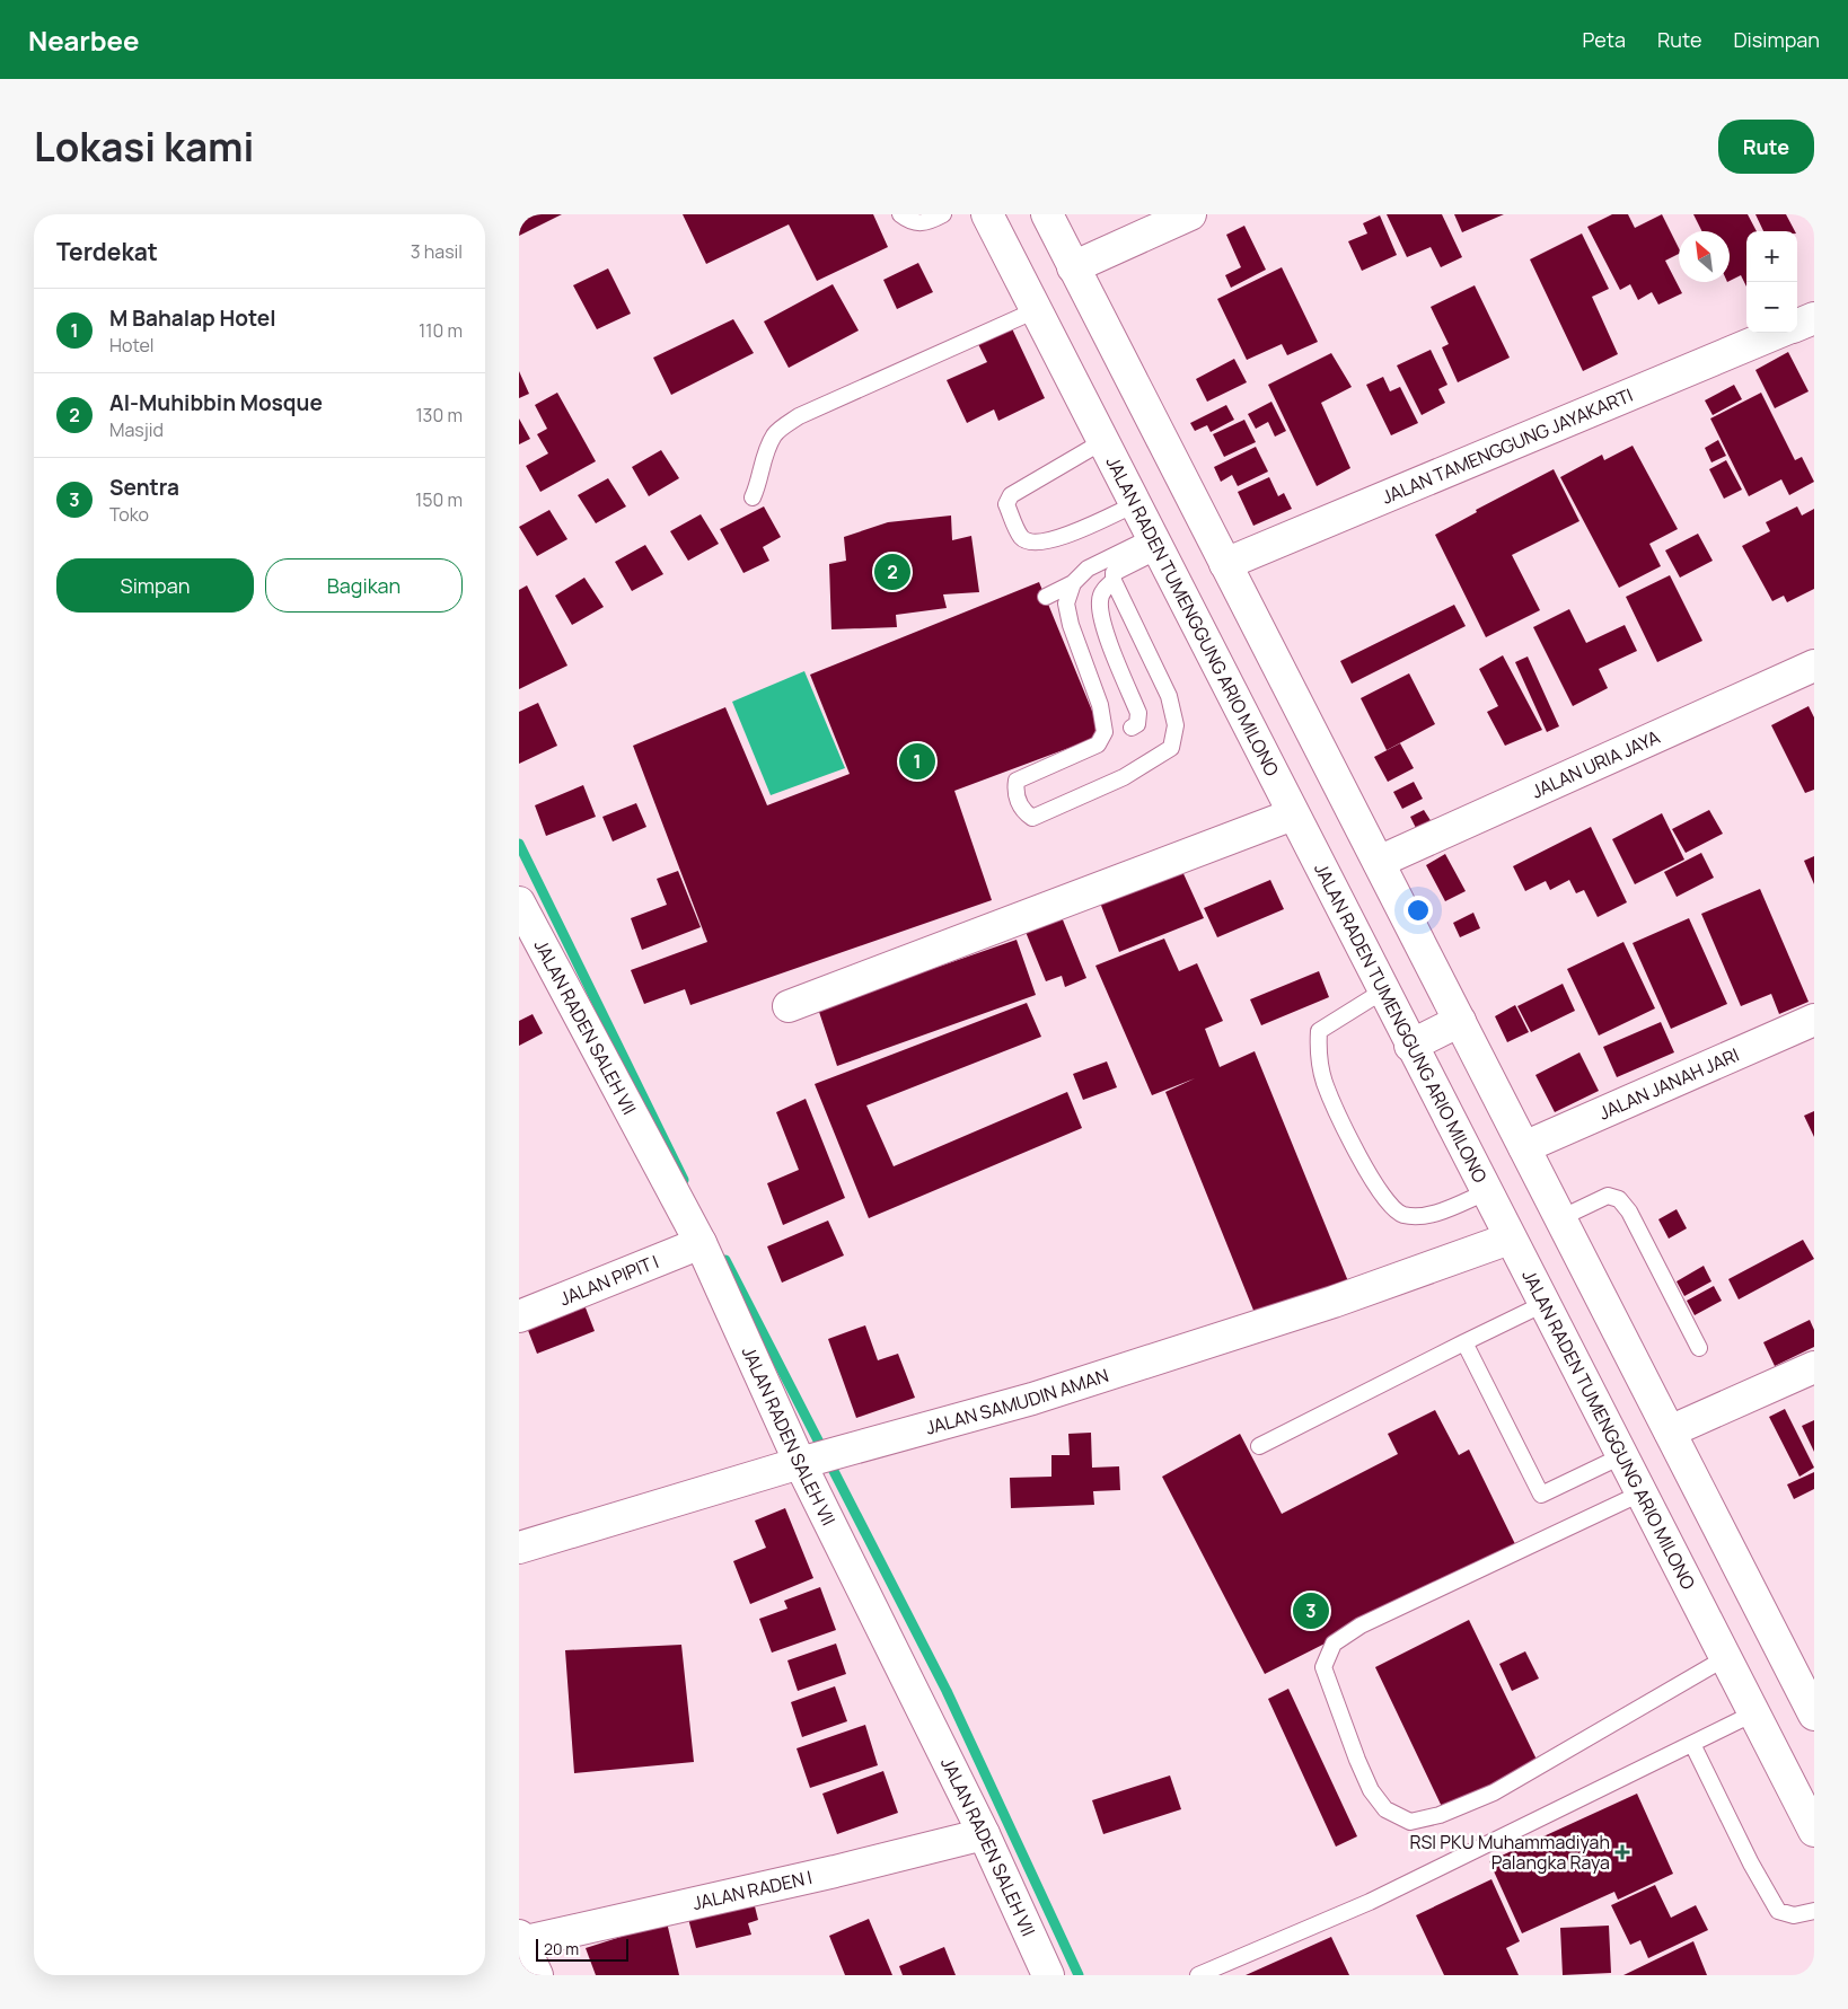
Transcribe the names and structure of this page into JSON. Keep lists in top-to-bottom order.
{
  "streets": {
    "main road": [
      "JALAN TAMENGGUNG JAYAKARTI",
      "JALAN RADEN TUMENGGUNG ARIO MILONO",
      "JALAN URIA JAYA",
      "JALAN RADEN SALEH VII",
      "JALAN JANAH JARI",
      "JALAN PIPIT I",
      "JALAN SAMUDIN AMAN",
      "JALAN RADEN I"
    ]
  },
  "crossings": [
    ["JALAN RADEN TUMENGGUNG ARIO MILONO", "JALAN SAMUDIN AMAN"],
    ["JALAN RADEN SALEH VII", "JALAN PIPIT I"],
    ["JALAN RADEN SALEH VII", "JALAN SAMUDIN AMAN"],
    ["JALAN RADEN SALEH VII", "JALAN RADEN I"]
  ],
  "places": {
    "health": ["RSI PKU Muhammadiyah Palangka Raya"]
  },
  "scale_bar": "20 m",
  "north": "top left",
  "page": {
    "header": "Nearbee",
    "nav": ["Peta", "Rute", "Disimpan"],
    "title": "Lokasi kami",
    "buttons": [
      "Rute",
      ["Simpan", "Bagikan"]
    ],
    "heading": ["Terdekat", "3 hasil"],
    "map_buttons": ["+", "−"],
    "list": [
      {
        "mark": "1",
        "name": "M Bahalap Hotel",
        "note": "Hotel",
        "value": "110 m"
      },
      {
        "mark": "2",
        "name": "Al-Muhibbin Mosque",
        "note": "Masjid",
        "value": "130 m"
      },
      {
        "mark": "3",
        "name": "Sentra",
        "note": "Toko",
        "value": "150 m"
      }
    ],
    "pins": ["2", "1", "3"],
    "scale": "20 m"
  }
}
